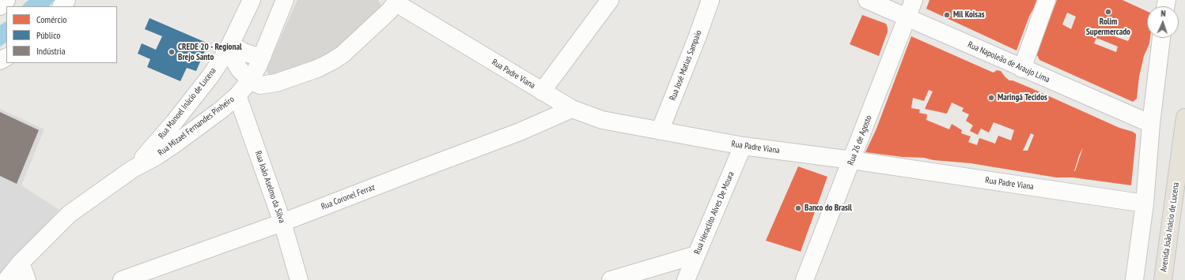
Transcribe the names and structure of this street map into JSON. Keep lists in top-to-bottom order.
{
  "streets": {
    "highway": ["Avenida João Inácio de Lucena"],
    "street": [
      "Rua Napoleão de Araujo Lima",
      "Rua José Matias Sampaio",
      "Rua Padre Viana",
      "Rua Manoel Inácio de Lucena",
      "Rua Mizael Fernandes Pinheiro",
      "Rua 26 de Agosto",
      "Rua João Aselmo da Silva",
      "Rua Coronel Ferraz",
      "Rua Heraclito Alves De Moura"
    ]
  },
  "crossings": [
    ["Rua Napoleão de Araujo Lima", "Rua 26 de Agosto"],
    ["Rua José Matias Sampaio", "Rua Padre Viana"],
    ["Rua Padre Viana", "Rua 26 de Agosto"],
    ["Rua Padre Viana", "Rua Coronel Ferraz"],
    ["Rua Padre Viana", "Rua Heraclito Alves De Moura"],
    ["Rua Manoel Inácio de Lucena", "Rua Mizael Fernandes Pinheiro"],
    ["Rua Mizael Fernandes Pinheiro", "Rua João Aselmo da Silva"],
    ["Rua João Aselmo da Silva", "Rua Coronel Ferraz"]
  ],
  "places": [
    "Rolim Supermercado",
    "Mil Koisas",
    "CREDE 20 - Regional Brejo Santo",
    "Maringá Tecidos",
    "Banco do Brasil"
  ],
  "legend": ["Comércio", "Público", "Indústria"],
  "north": "top"
}
